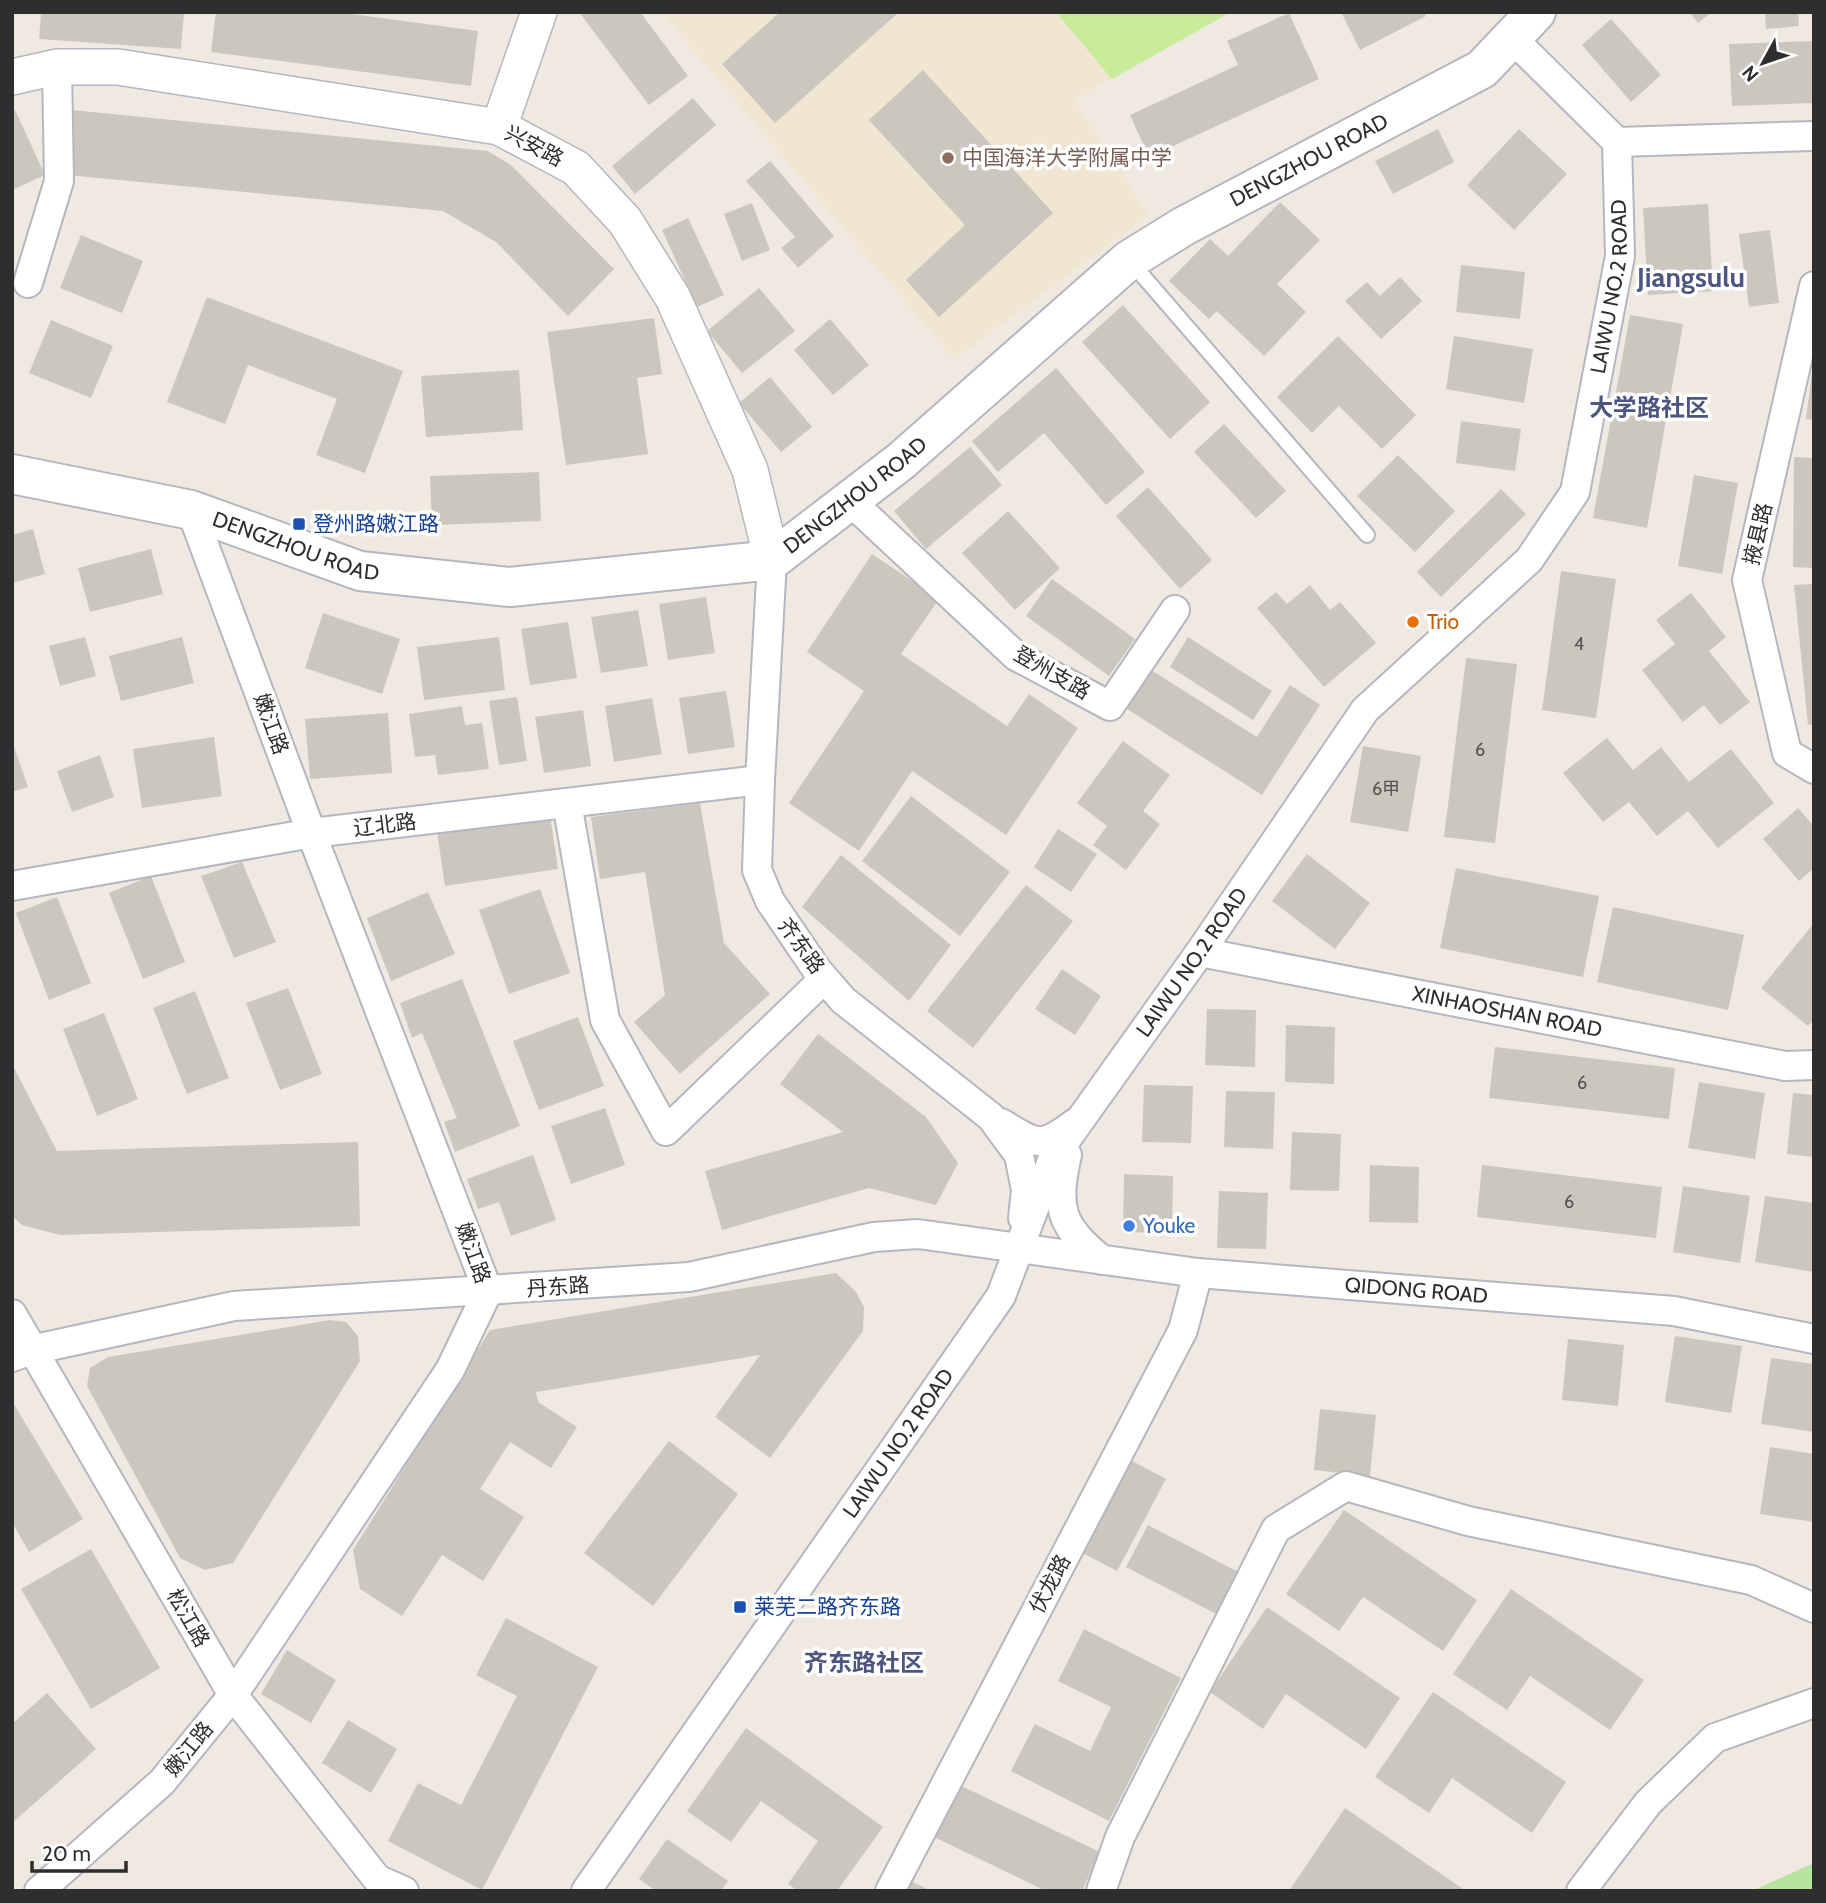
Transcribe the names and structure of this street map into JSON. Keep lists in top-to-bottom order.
{
  "streets": {
    "main road": ["DENGZHOU ROAD"],
    "street": [
      "兴安路",
      "LAIWU NO.2 ROAD",
      "掖县路",
      "登州支路",
      "嫩江路",
      "辽北路",
      "齐东路",
      "XINHAOSHAN ROAD",
      "丹东路",
      "QIDONG ROAD",
      "伏龙路",
      "松江路"
    ]
  },
  "crossings": [
    ["兴安路", "DENGZHOU ROAD"],
    ["兴安路", "齐东路"],
    ["DENGZHOU ROAD", "登州支路"],
    ["DENGZHOU ROAD", "嫩江路"],
    ["DENGZHOU ROAD", "齐东路"],
    ["LAIWU NO.2 ROAD", "齐东路"],
    ["LAIWU NO.2 ROAD", "XINHAOSHAN ROAD"],
    ["LAIWU NO.2 ROAD", "丹东路"],
    ["LAIWU NO.2 ROAD", "QIDONG ROAD"],
    ["嫩江路", "辽北路"],
    ["嫩江路", "丹东路"],
    ["嫩江路", "松江路"],
    ["辽北路", "齐东路"],
    ["齐东路", "丹东路"],
    ["齐东路", "QIDONG ROAD"],
    ["丹东路", "QIDONG ROAD"],
    ["丹东路", "松江路"],
    ["QIDONG ROAD", "伏龙路"]
  ],
  "districts": ["Jiangsulu", "大学路社区", "齐东路社区"],
  "places": {
    "other": ["中国海洋大学附属中学", "Trio", "Youke"],
    "transit": ["登州路嫩江路", "莱芜二路齐东路"]
  },
  "house_numbers": [
    "4",
    "6",
    "6甲",
    "6",
    "6"
  ],
  "scale_bar": "20 m",
  "north": "bottom left"
}
